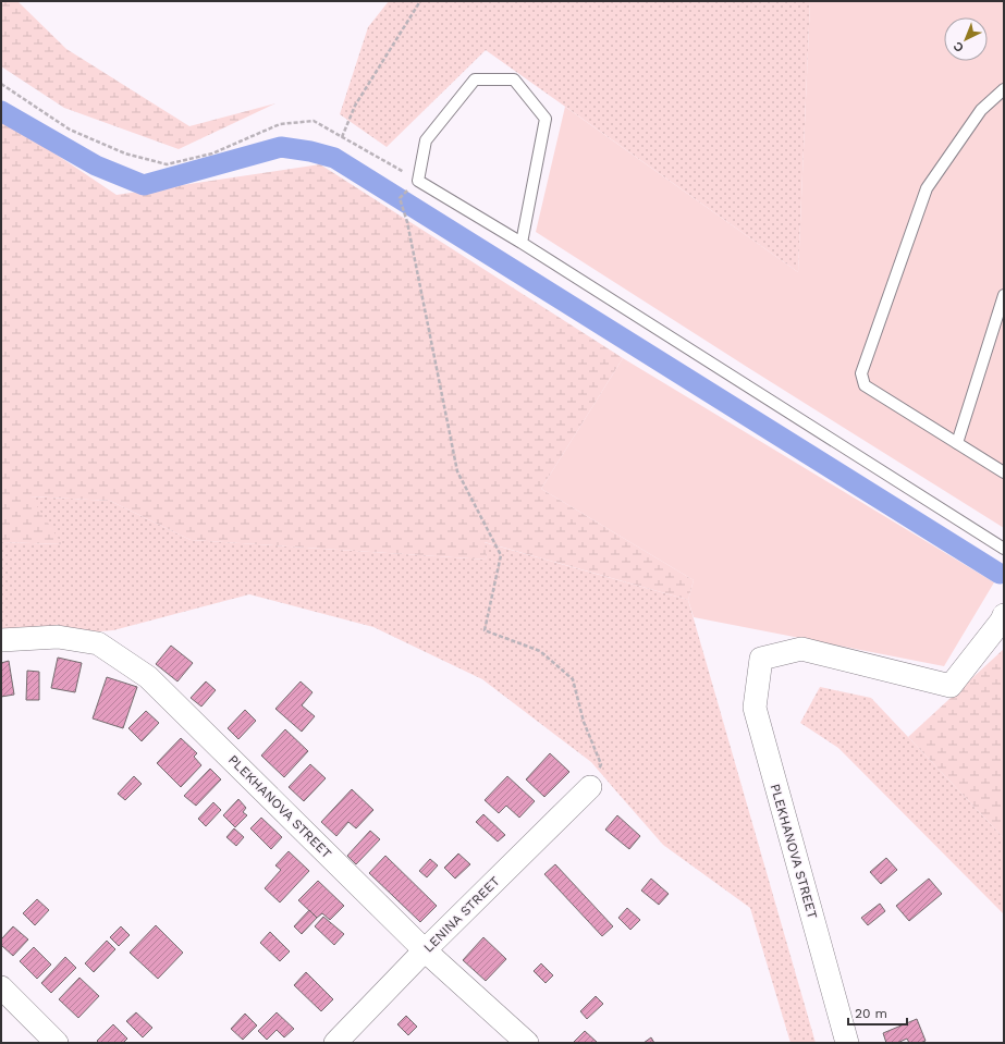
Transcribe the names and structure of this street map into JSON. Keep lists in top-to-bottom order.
{
  "streets": {
    "street": ["PLEKHANOVA STREET", "LENINA STREET"]
  },
  "crossings": [
    ["PLEKHANOVA STREET", "LENINA STREET"]
  ],
  "scale_bar": "20 m",
  "north": "bottom left"
}
